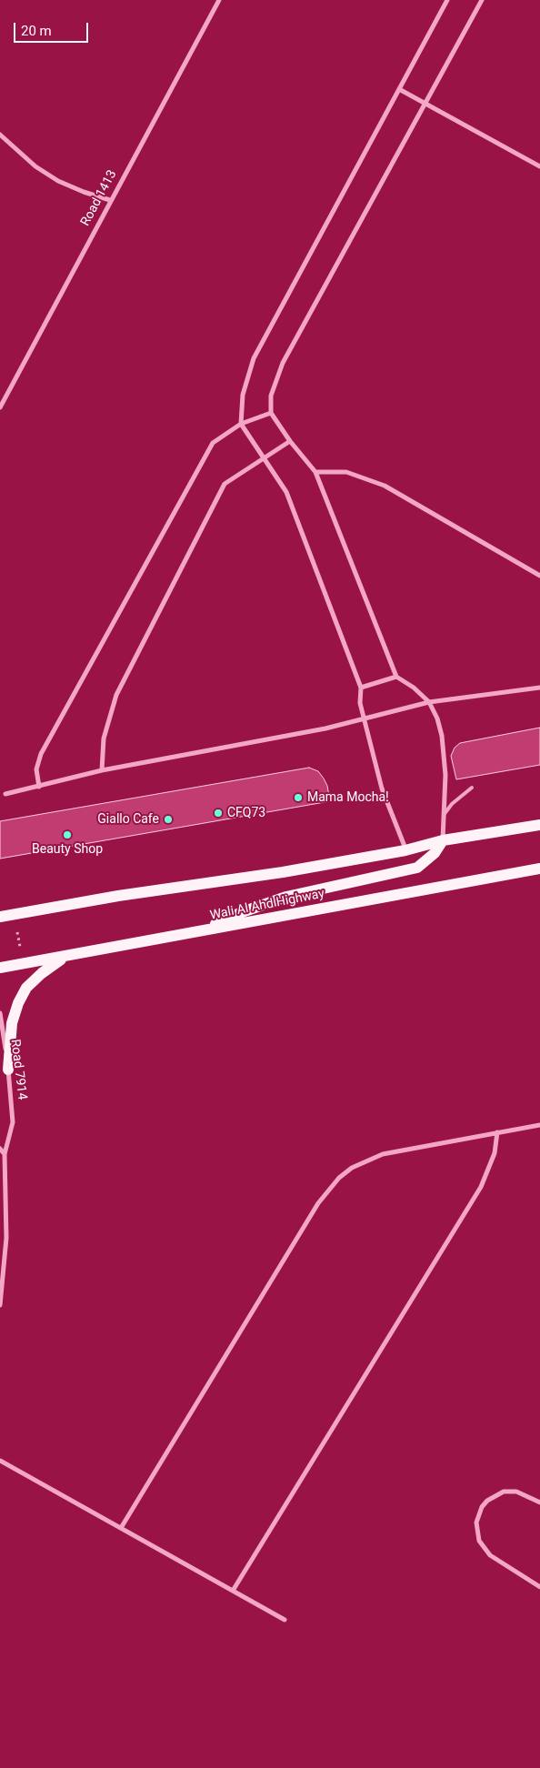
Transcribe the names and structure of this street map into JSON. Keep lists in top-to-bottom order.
{
  "streets": {
    "main road": ["Wali Al Ahd Highway"],
    "street": ["Road 1413", "Road 7914"]
  },
  "places": [
    "Mama Mocha!",
    "CFQ73",
    "Giallo Cafe",
    "Beauty Shop"
  ],
  "scale_bar": "20 m"
}
